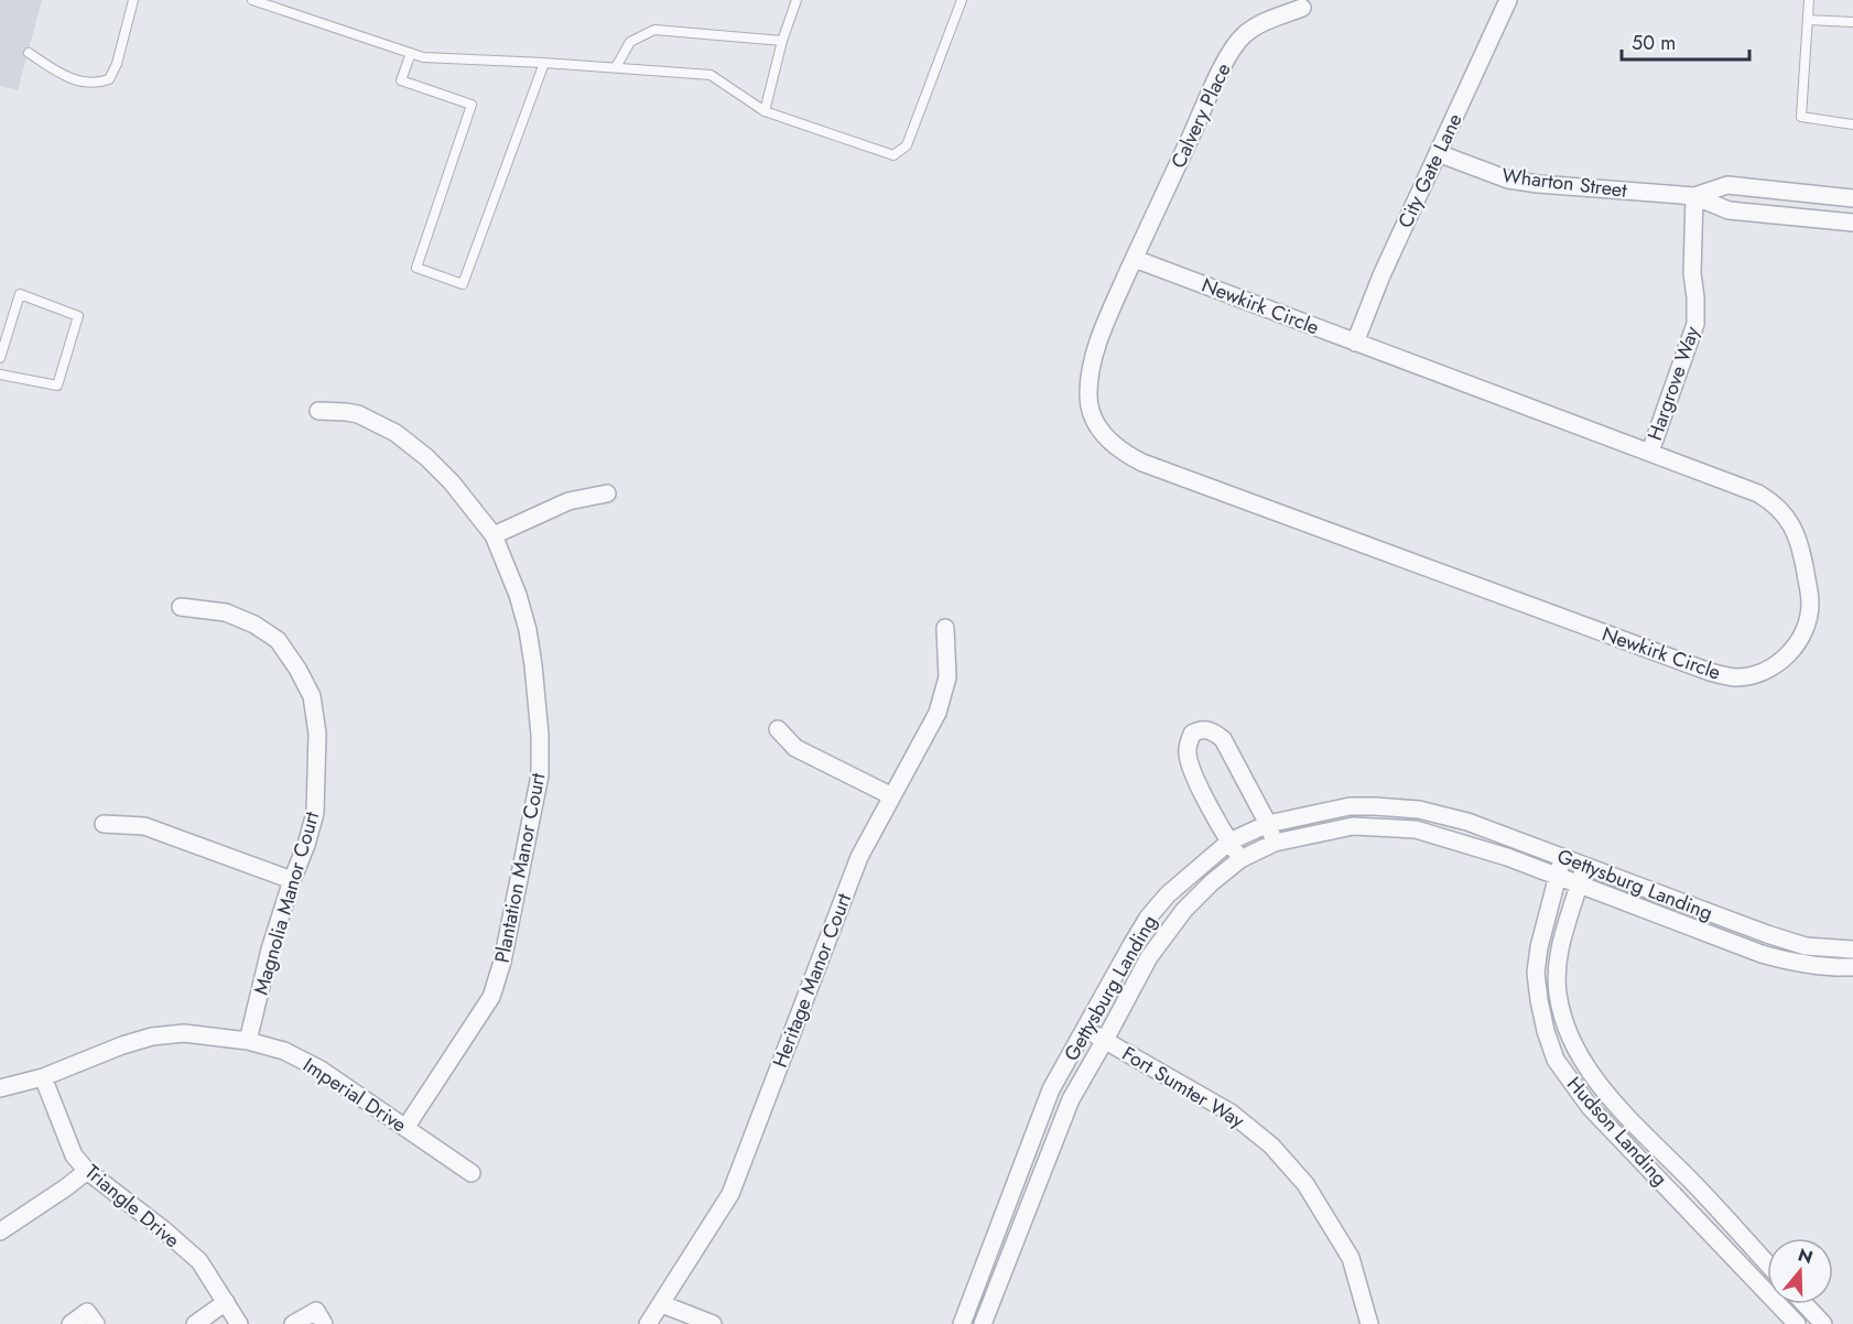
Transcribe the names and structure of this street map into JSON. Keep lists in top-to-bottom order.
{
  "streets": {
    "street": [
      "Calvery Place",
      "City Gate Lane",
      "Wharton Street",
      "Newkirk Circle",
      "Hargrove Way",
      "Plantation Manor Court",
      "Gettysburg Landing",
      "Magnolia Manor Court",
      "Heritage Manor Court",
      "Fort Sumter Way",
      "Imperial Drive",
      "Hudson Landing",
      "Triangle Drive"
    ]
  },
  "crossings": [
    ["Calvery Place", "Newkirk Circle"],
    ["City Gate Lane", "Wharton Street"],
    ["City Gate Lane", "Newkirk Circle"],
    ["Wharton Street", "Hargrove Way"],
    ["Newkirk Circle", "Hargrove Way"],
    ["Plantation Manor Court", "Imperial Drive"],
    ["Gettysburg Landing", "Fort Sumter Way"],
    ["Gettysburg Landing", "Hudson Landing"],
    ["Magnolia Manor Court", "Imperial Drive"],
    ["Imperial Drive", "Triangle Drive"]
  ],
  "scale_bar": "50 m",
  "north": "top"
}
